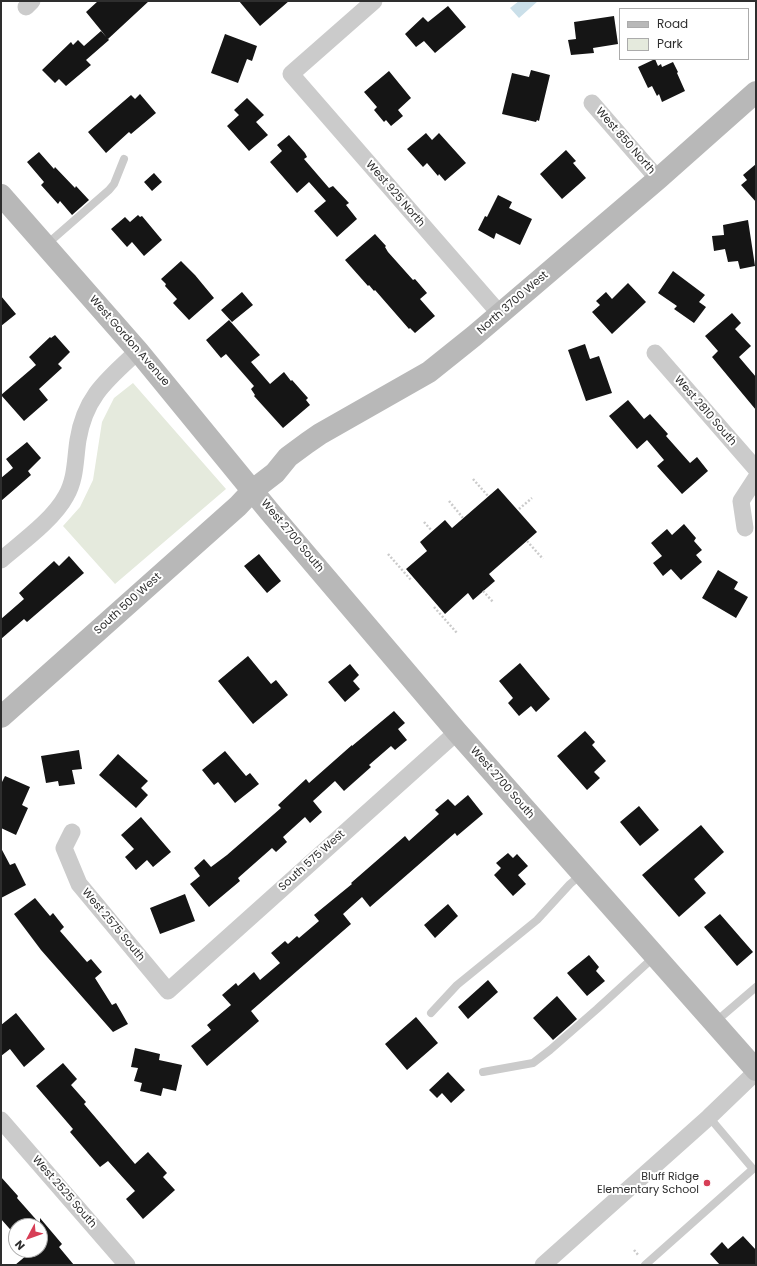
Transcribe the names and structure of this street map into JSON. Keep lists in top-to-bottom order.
{
  "streets": {
    "main road": [
      "North 3700 West",
      "West Gordon Avenue",
      "West 2700 South",
      "South 500 West"
    ],
    "street": [
      "West 850 North",
      "West 925 North",
      "West 2810 South",
      "South 575 West",
      "West 2575 South",
      "West 2525 South"
    ]
  },
  "crossings": [
    ["West 850 North", "North 3700 West"],
    ["West 925 North", "North 3700 West"],
    ["North 3700 West", "West Gordon Avenue"],
    ["North 3700 West", "West 2700 South"],
    ["North 3700 West", "South 500 West"],
    ["West Gordon Avenue", "West 2700 South"],
    ["West Gordon Avenue", "South 500 West"],
    ["West 2700 South", "South 500 West"],
    ["West 2700 South", "South 575 West"],
    ["South 575 West", "West 2575 South"]
  ],
  "places": ["Bluff Ridge Elementary School"],
  "legend": ["Road", "Park"],
  "north": "bottom left"
}
